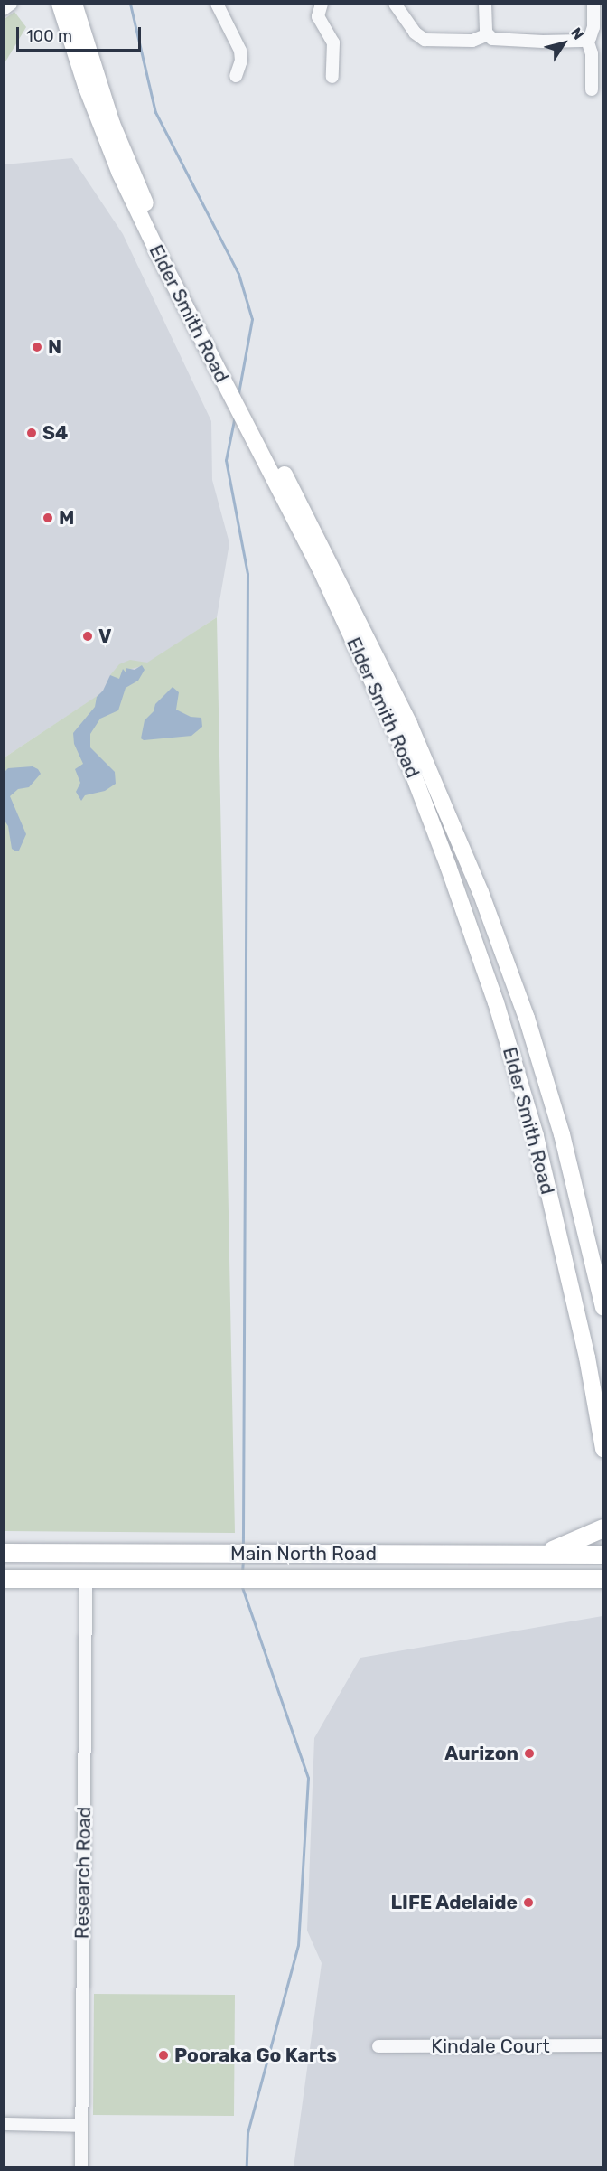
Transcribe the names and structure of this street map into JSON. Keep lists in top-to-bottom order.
{
  "streets": {
    "highway": ["Main North Road"],
    "main road": ["Elder Smith Road"],
    "street": ["Research Road", "Kindale Court"]
  },
  "crossings": [
    ["Main North Road", "Research Road"]
  ],
  "places": [
    "N",
    "S4",
    "M",
    "V",
    "Aurizon",
    "LIFE Adelaide",
    "Pooraka Go Karts"
  ],
  "scale_bar": "100 m",
  "north": "top right"
}
